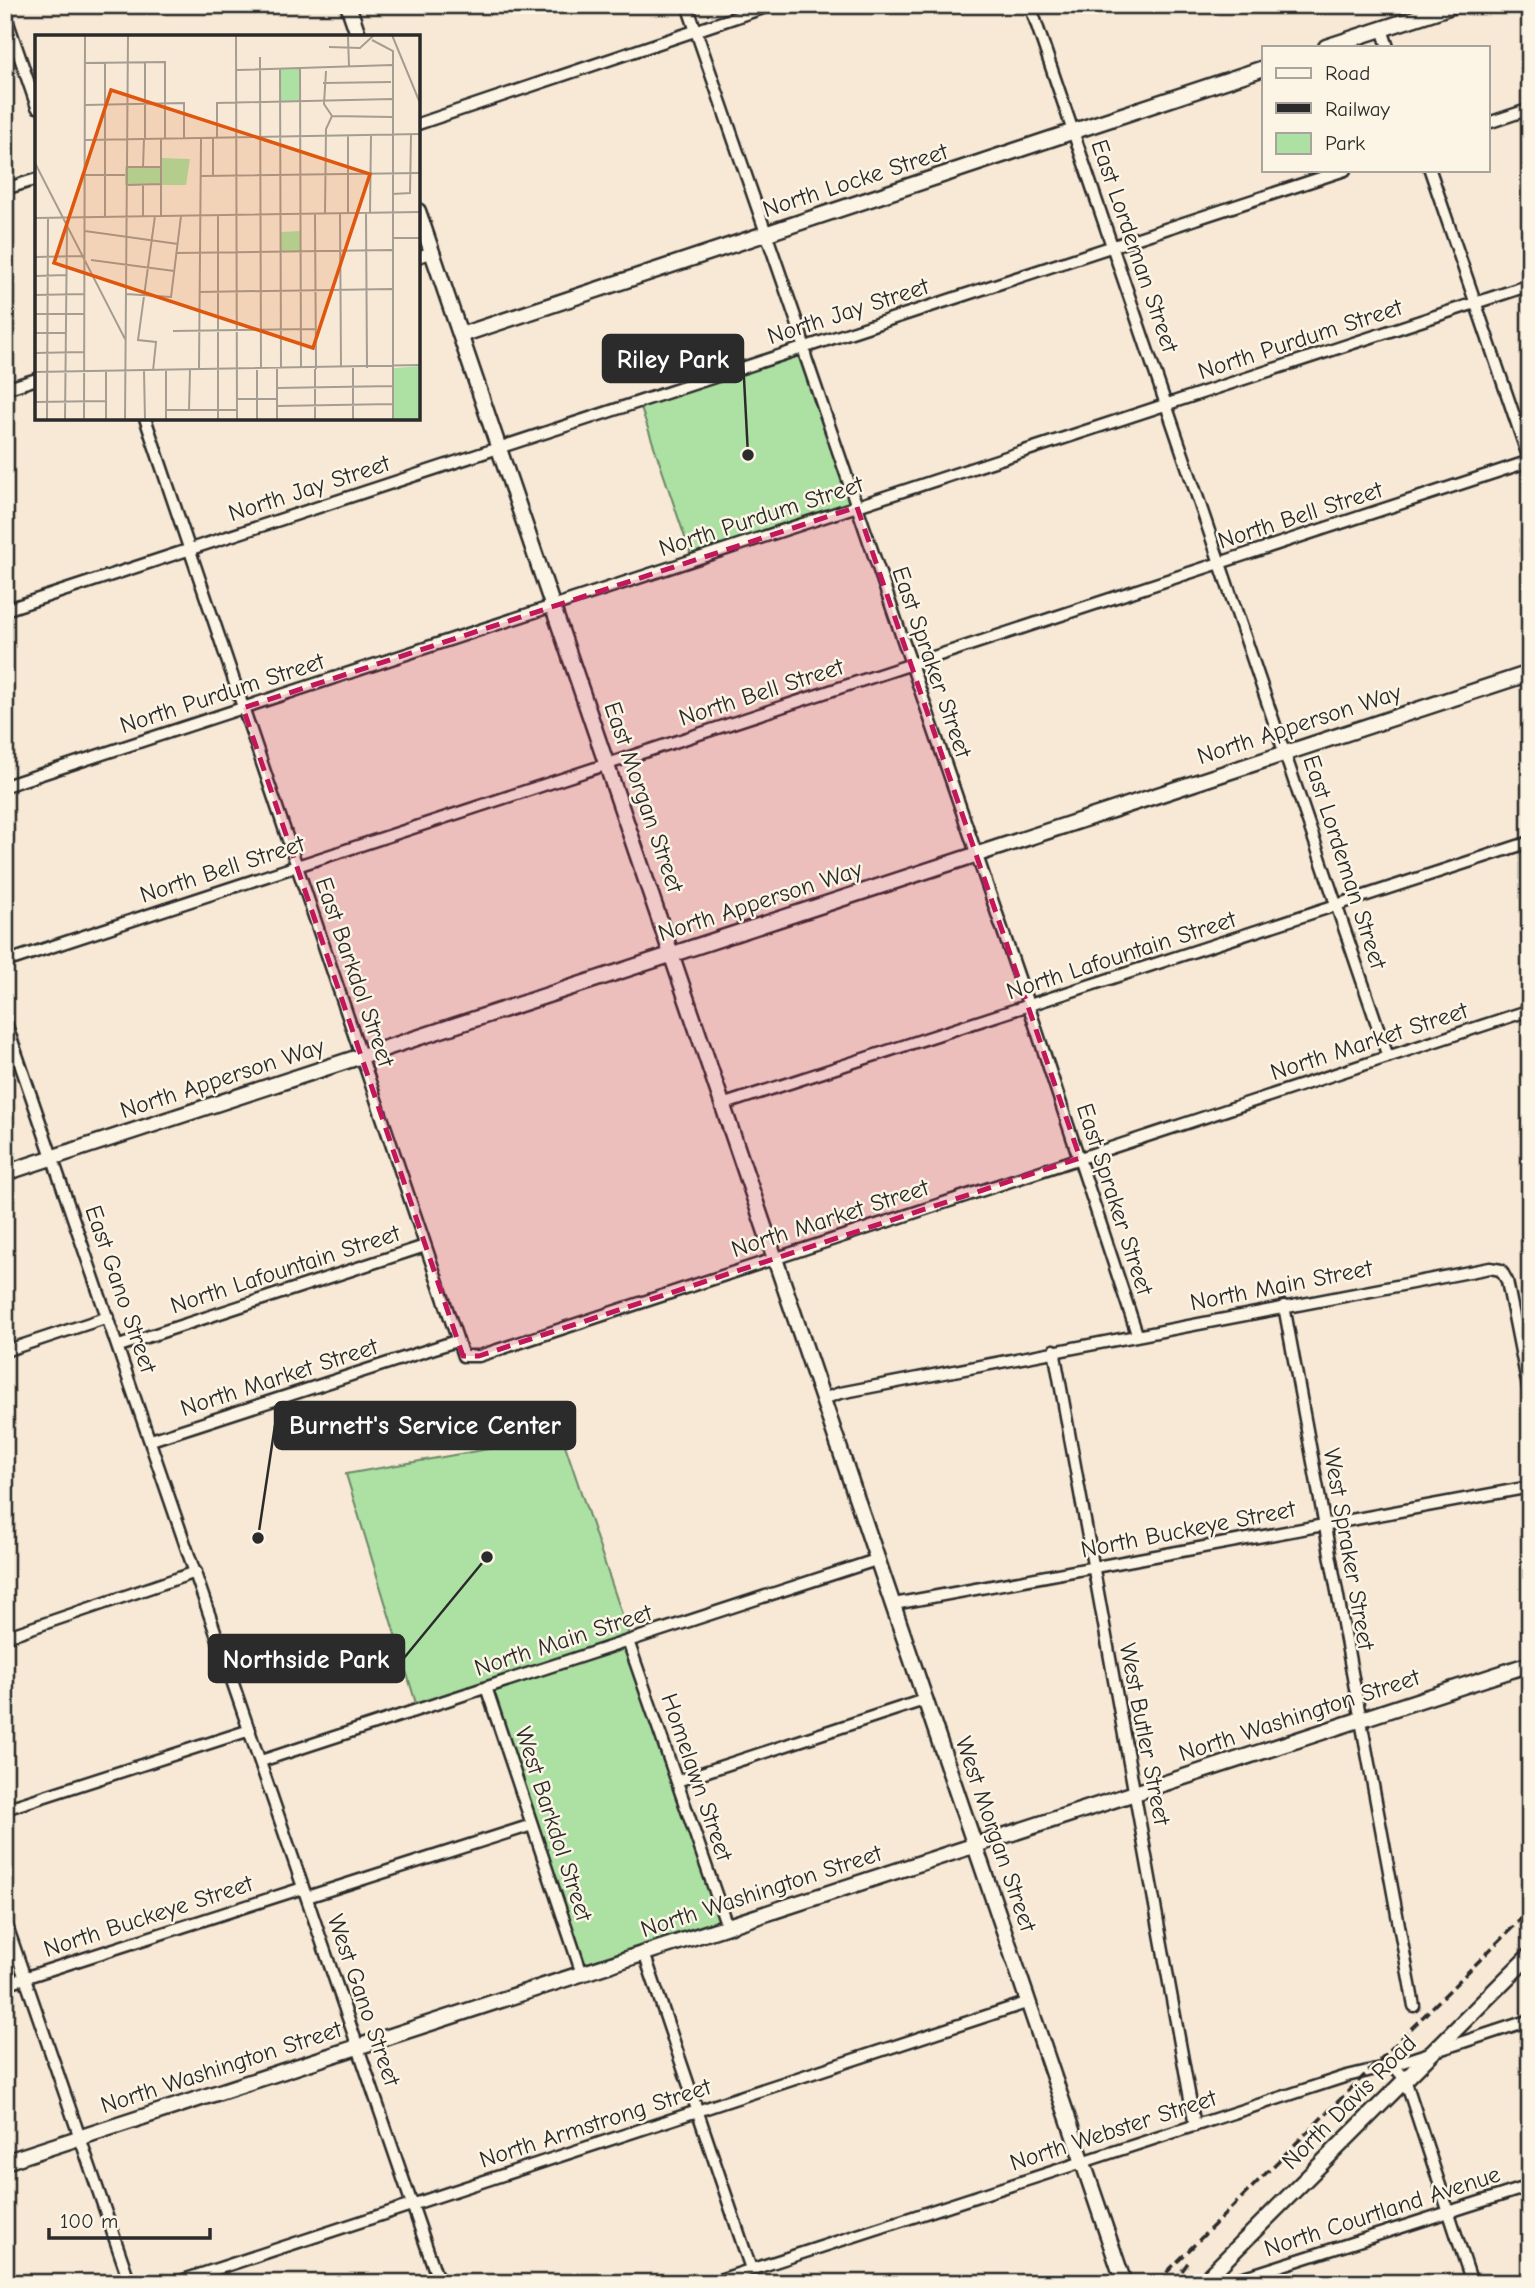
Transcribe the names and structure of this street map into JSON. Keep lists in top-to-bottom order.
{
  "streets": {
    "street": [
      "North Locke Street",
      "East Lordeman Street",
      "North Jay Street",
      "North Purdum Street",
      "North Bell Street",
      "East Spraker Street",
      "North Apperson Way",
      "East Morgan Street",
      "North Lafountain Street",
      "East Barkdol Street",
      "North Market Street",
      "North Main Street",
      "East Gano Street",
      "North Buckeye Street",
      "West Spraker Street",
      "North Washington Street",
      "West Butler Street",
      "Homelawn Street",
      "West Barkdol Street",
      "West Morgan Street",
      "West Gano Street",
      "North Davis Road",
      "North Armstrong Street",
      "North Webster Street",
      "North Courtland Avenue"
    ]
  },
  "crossings": [
    ["North Locke Street", "East Lordeman Street"],
    ["North Locke Street", "East Spraker Street"],
    ["North Locke Street", "East Morgan Street"],
    ["East Lordeman Street", "North Jay Street"],
    ["East Lordeman Street", "North Purdum Street"],
    ["East Lordeman Street", "North Bell Street"],
    ["East Lordeman Street", "North Apperson Way"],
    ["East Lordeman Street", "North Lafountain Street"],
    ["East Lordeman Street", "North Market Street"],
    ["North Jay Street", "East Spraker Street"],
    ["North Jay Street", "East Morgan Street"],
    ["North Jay Street", "East Barkdol Street"],
    ["North Purdum Street", "East Spraker Street"],
    ["North Purdum Street", "East Morgan Street"],
    ["North Purdum Street", "East Barkdol Street"],
    ["North Bell Street", "East Spraker Street"],
    ["North Bell Street", "East Morgan Street"],
    ["North Bell Street", "East Barkdol Street"],
    ["East Spraker Street", "North Apperson Way"],
    ["East Spraker Street", "North Lafountain Street"],
    ["East Spraker Street", "North Market Street"],
    ["East Spraker Street", "North Main Street"],
    ["North Apperson Way", "East Morgan Street"],
    ["North Apperson Way", "East Barkdol Street"],
    ["North Apperson Way", "East Gano Street"],
    ["East Morgan Street", "North Lafountain Street"],
    ["East Morgan Street", "North Market Street"],
    ["East Morgan Street", "North Main Street"],
    ["East Morgan Street", "West Morgan Street"],
    ["North Lafountain Street", "East Barkdol Street"],
    ["North Lafountain Street", "East Gano Street"],
    ["East Barkdol Street", "North Market Street"],
    ["North Market Street", "East Gano Street"],
    ["North Main Street", "West Spraker Street"],
    ["North Main Street", "West Butler Street"],
    ["North Main Street", "Homelawn Street"],
    ["North Main Street", "West Barkdol Street"],
    ["North Main Street", "West Morgan Street"],
    ["North Main Street", "West Gano Street"],
    ["East Gano Street", "West Gano Street"],
    ["North Buckeye Street", "West Spraker Street"],
    ["North Buckeye Street", "West Butler Street"],
    ["North Buckeye Street", "West Barkdol Street"],
    ["North Buckeye Street", "West Morgan Street"],
    ["North Buckeye Street", "West Gano Street"],
    ["West Spraker Street", "North Washington Street"],
    ["North Washington Street", "West Butler Street"],
    ["North Washington Street", "Homelawn Street"],
    ["North Washington Street", "West Barkdol Street"],
    ["North Washington Street", "West Morgan Street"],
    ["North Washington Street", "West Gano Street"],
    ["West Butler Street", "North Webster Street"],
    ["West Morgan Street", "North Armstrong Street"],
    ["West Morgan Street", "North Webster Street"],
    ["West Gano Street", "North Armstrong Street"],
    ["North Davis Road", "North Webster Street"],
    ["North Davis Road", "North Courtland Avenue"]
  ],
  "places": ["Riley Park", "Burnett's Service Center", "Northside Park"],
  "legend": ["Road", "Railway", "Park"],
  "scale_bar": "100 m"
}
